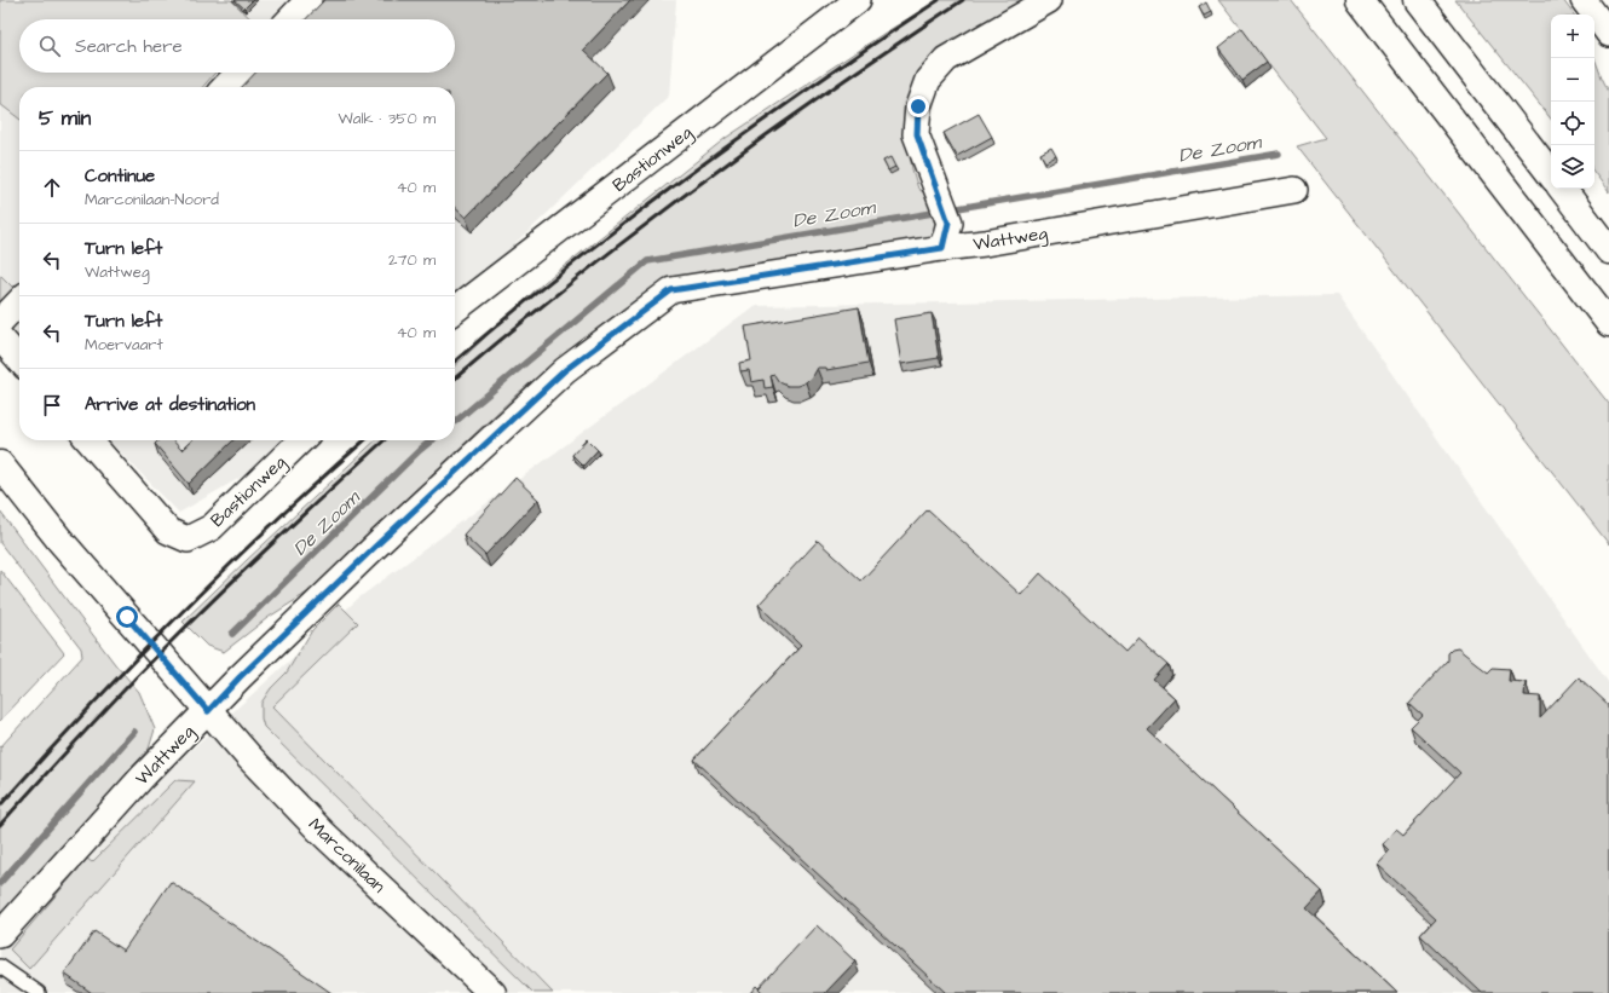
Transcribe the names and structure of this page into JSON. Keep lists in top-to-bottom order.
{
  "streets": {
    "main road": ["Marconilaan"],
    "street": ["Bastionweg", "Wattweg"]
  },
  "crossings": [
    ["Wattweg", "Marconilaan"]
  ],
  "water": ["De Zoom"],
  "page": {
    "map_buttons": ["+", "−"],
    "search": "Search here",
    "heading": ["5 min", "Walk · 350 m"],
    "list": [
      ["Continue", "Marconilaan-Noord", "40 m"],
      ["Turn left", "Wattweg", "270 m"],
      ["Turn left", "Moervaart", "40 m"],
      "Arrive at destination"
    ]
  }
}
